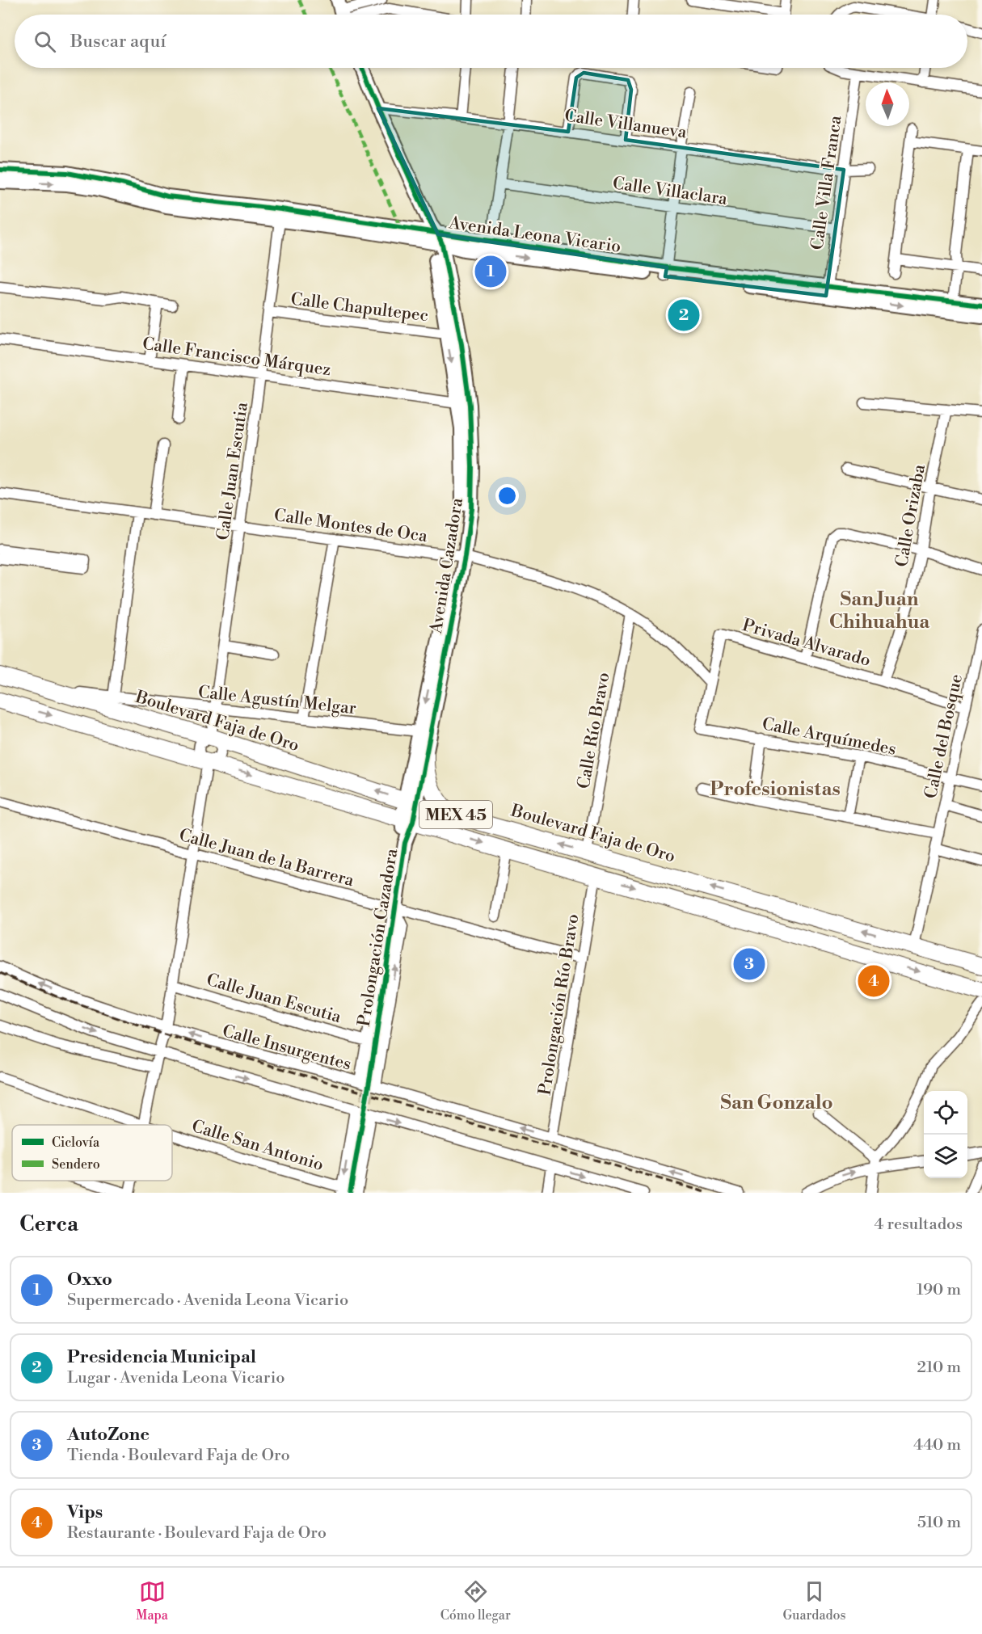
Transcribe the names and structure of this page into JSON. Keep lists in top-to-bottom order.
{
  "streets": {
    "main road": ["Boulevard Faja de Oro", "MEX 45"],
    "street": [
      "Calle Villanueva",
      "Calle Villa Franca",
      "Calle Villaclara",
      "Avenida Leona Vicario",
      "Calle Chapultepec",
      "Calle Francisco Márquez",
      "Calle Juan Escutia",
      "Calle Orizaba",
      "Calle Montes de Oca",
      "Avenida Cazadora",
      "Privada Alvarado",
      "Calle Agustín Melgar",
      "Calle Río Bravo",
      "Calle Arquímedes",
      "Calle del Bosque",
      "Calle Juan de la Barrera",
      "Prolongación Cazadora",
      "Prolongación Río Bravo",
      "Calle Insurgentes",
      "Calle San Antonio"
    ]
  },
  "crossings": [
    ["Calle Villanueva", "Calle Villa Franca"],
    ["Calle Villanueva", "Avenida Cazadora"],
    ["Calle Villa Franca", "Calle Villaclara"],
    ["Calle Villa Franca", "Avenida Leona Vicario"],
    ["Avenida Leona Vicario", "Calle Juan Escutia"],
    ["Avenida Leona Vicario", "Avenida Cazadora"],
    ["Calle Chapultepec", "Calle Juan Escutia"],
    ["Calle Chapultepec", "Avenida Cazadora"],
    ["Calle Francisco Márquez", "Calle Juan Escutia"],
    ["Calle Francisco Márquez", "Avenida Cazadora"],
    ["Calle Juan Escutia", "Calle Montes de Oca"],
    ["Calle Juan Escutia", "Calle Agustín Melgar"],
    ["Calle Juan Escutia", "Boulevard Faja de Oro"],
    ["Calle Juan Escutia", "MEX 45"],
    ["Calle Orizaba", "Privada Alvarado"],
    ["Calle Montes de Oca", "Avenida Cazadora"],
    ["Calle Montes de Oca", "Privada Alvarado"],
    ["Calle Montes de Oca", "Calle Río Bravo"],
    ["Calle Montes de Oca", "Calle Arquímedes"],
    ["Avenida Cazadora", "Calle Agustín Melgar"],
    ["Avenida Cazadora", "Boulevard Faja de Oro"],
    ["Avenida Cazadora", "Prolongación Cazadora"],
    ["Privada Alvarado", "Calle Arquímedes"],
    ["Privada Alvarado", "Calle del Bosque"],
    ["Calle Agustín Melgar", "Boulevard Faja de Oro"],
    ["Boulevard Faja de Oro", "Calle Río Bravo"],
    ["Boulevard Faja de Oro", "Calle del Bosque"],
    ["Boulevard Faja de Oro", "MEX 45"],
    ["Boulevard Faja de Oro", "Prolongación Cazadora"],
    ["Calle Arquímedes", "Calle del Bosque"],
    ["MEX 45", "Prolongación Cazadora"],
    ["MEX 45", "Prolongación Río Bravo"],
    ["Calle Juan de la Barrera", "Prolongación Cazadora"],
    ["Calle Juan de la Barrera", "Prolongación Río Bravo"],
    ["Prolongación Cazadora", "Calle Insurgentes"],
    ["Prolongación Río Bravo", "Calle Insurgentes"]
  ],
  "districts": ["San Juan Chihuahua", "Profesionistas", "San Gonzalo"],
  "legend": ["Ciclovía", "Sendero"],
  "north": "top",
  "page": {
    "search": "Buscar aquí",
    "pins": [
      "1",
      "2",
      "3",
      "4"
    ],
    "heading": ["Cerca", "4 resultados"],
    "list": [
      {
        "mark": "1",
        "name": "Oxxo",
        "note": "Supermercado · Avenida Leona Vicario",
        "value": "190 m"
      },
      {
        "mark": "2",
        "name": "Presidencia Municipal",
        "note": "Lugar · Avenida Leona Vicario",
        "value": "210 m"
      },
      {
        "mark": "3",
        "name": "AutoZone",
        "note": "Tienda · Boulevard Faja de Oro",
        "value": "440 m"
      },
      {
        "mark": "4",
        "name": "Vips",
        "note": "Restaurante · Boulevard Faja de Oro",
        "value": "510 m"
      }
    ],
    "nav": ["Mapa", "Cómo llegar", "Guardados"]
  }
}
